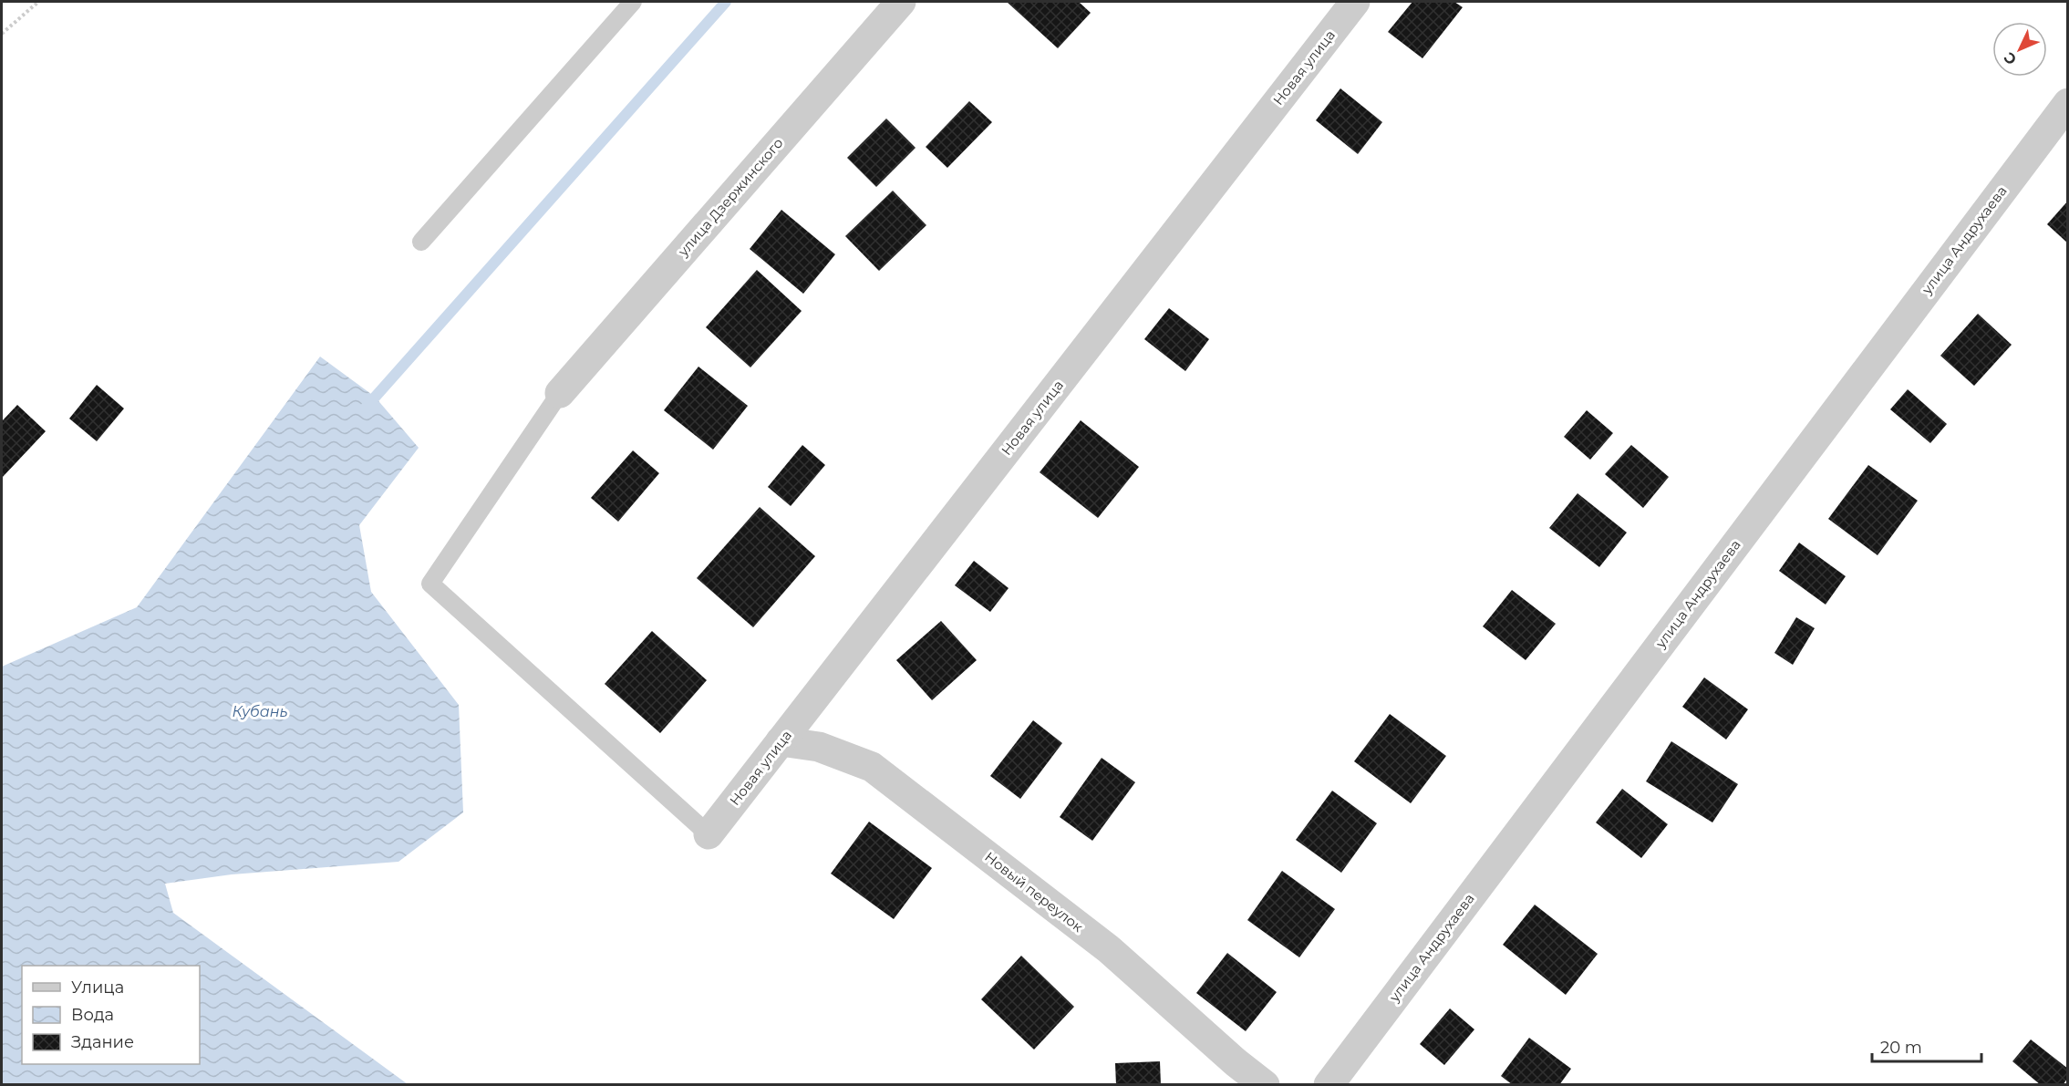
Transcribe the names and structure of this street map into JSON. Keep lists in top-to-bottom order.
{
  "streets": {
    "street": [
      "Новая улица",
      "улица Дзержинского",
      "улица Андрухаева",
      "Новый переулок"
    ]
  },
  "crossings": [
    ["Новая улица", "Новый переулок"]
  ],
  "water": ["Кубань"],
  "legend": ["Улица", "Вода", "Здание"],
  "scale_bar": "20 m",
  "north": "bottom left"
}
